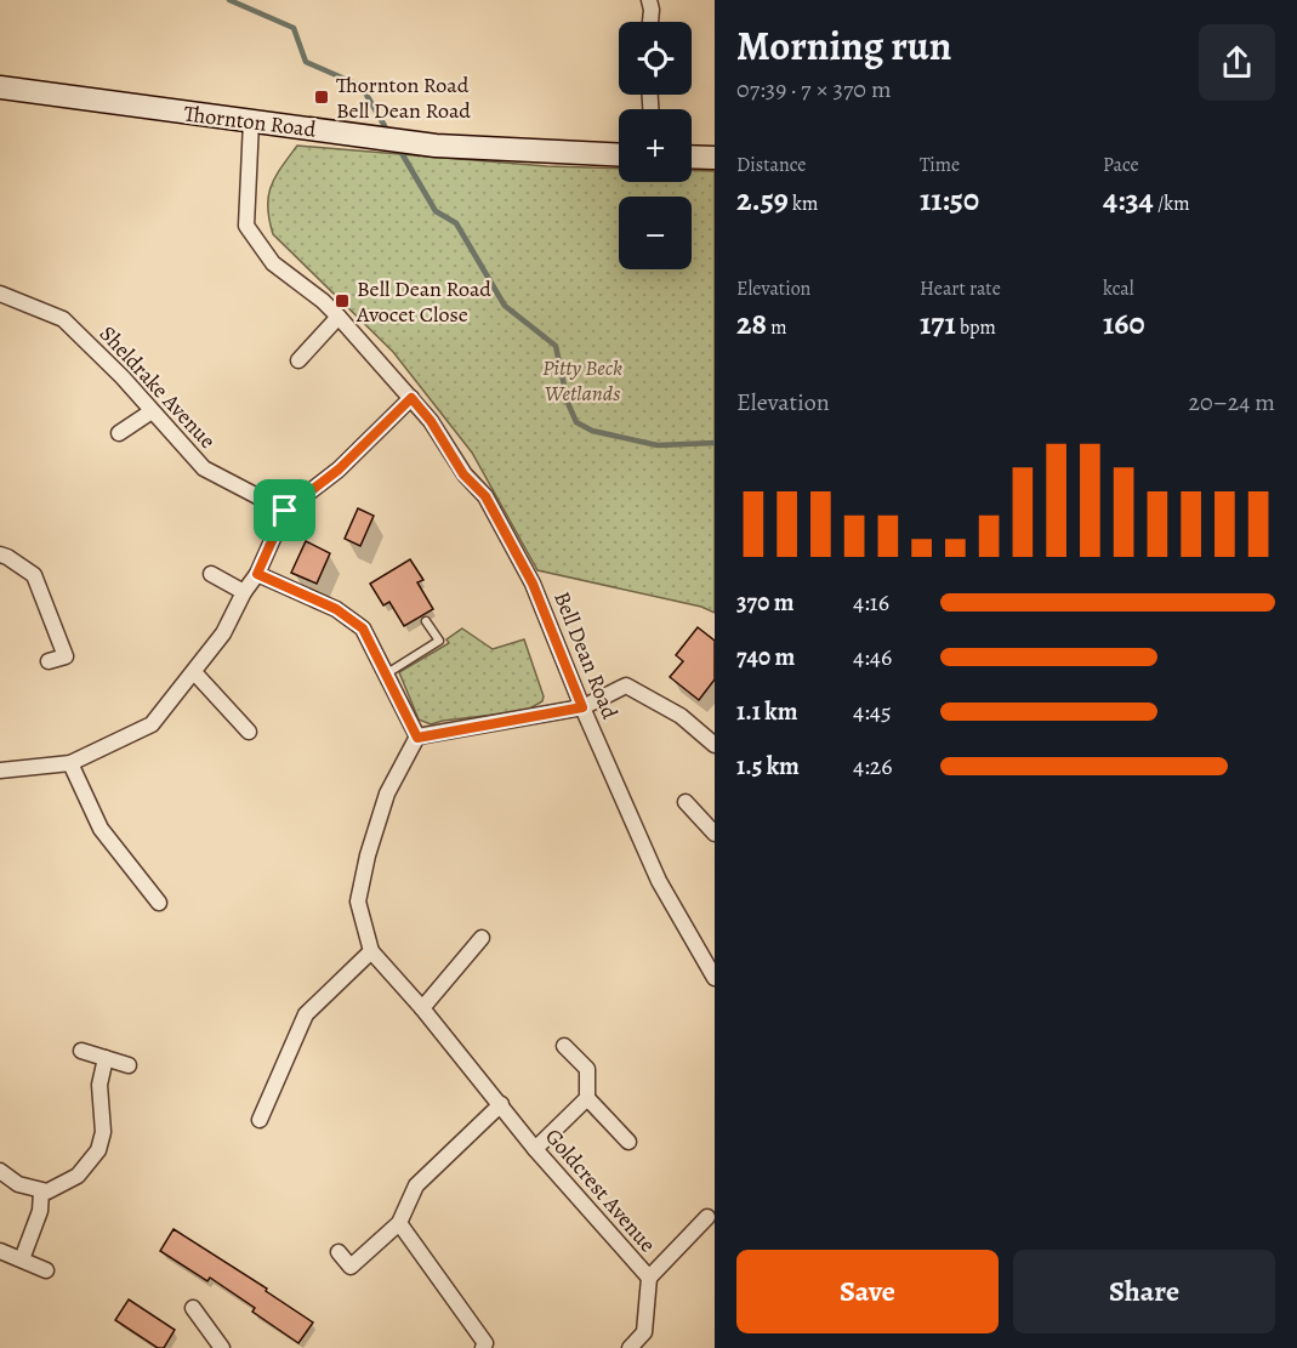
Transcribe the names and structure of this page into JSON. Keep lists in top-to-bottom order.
{
  "streets": {
    "main road": ["Thornton Road"],
    "street": ["Sheldrake Avenue", "Bell Dean Road", "Goldcrest Avenue"]
  },
  "crossings": [
    ["Thornton Road", "Bell Dean Road"]
  ],
  "parks": ["Pitty Beck Wetlands"],
  "places": {
    "transit": ["Thornton Road Bell Dean Road", "Bell Dean Road Avocet Close"]
  },
  "page": {
    "heading": ["Morning run", "07:39 · 7 × 370 m"],
    "map_buttons": ["+", "−"],
    "stats": [
      ["Distance", "2.59 km"],
      ["Time", "11:50"],
      ["Pace", "4:34 /km"],
      ["Elevation", "28 m"],
      ["Heart rate", "171 bpm"],
      ["kcal", "160"]
    ],
    "chart": ["Elevation", "20–24 m"],
    "list": [
      {
        "name": "370 m",
        "note": "4:16"
      },
      {
        "name": "740 m",
        "note": "4:46"
      },
      {
        "name": "1.1 km",
        "note": "4:45"
      },
      {
        "name": "1.5 km",
        "note": "4:26"
      }
    ],
    "buttons": ["Save", "Share"]
  }
}
